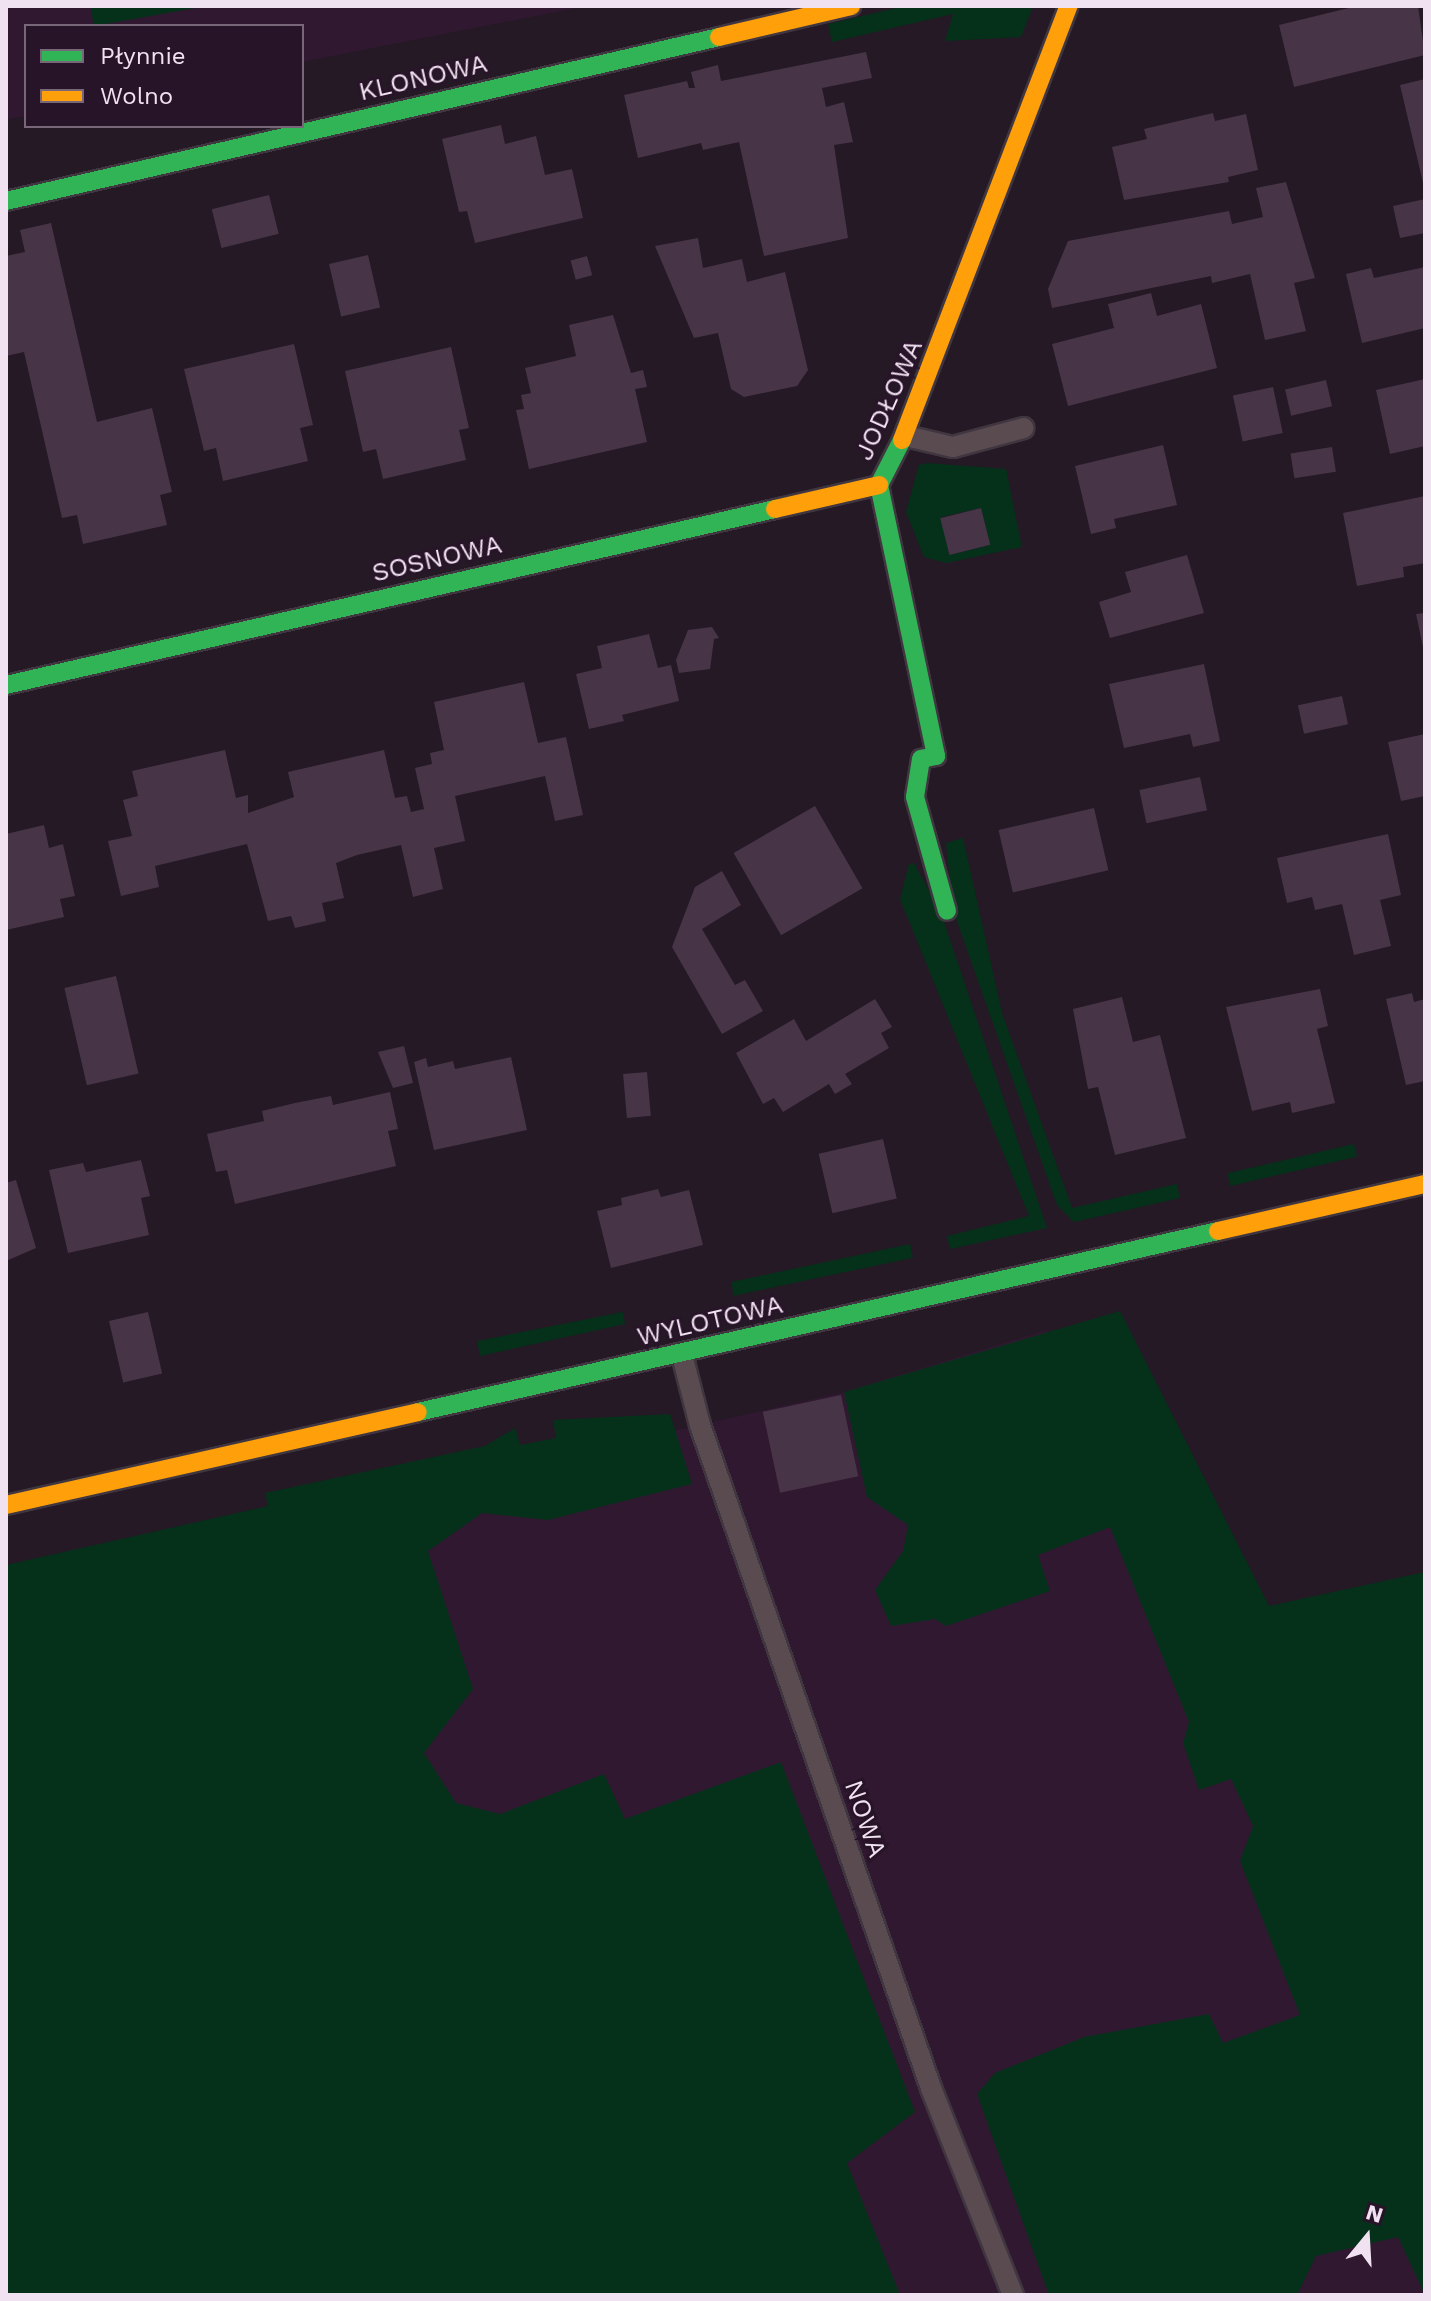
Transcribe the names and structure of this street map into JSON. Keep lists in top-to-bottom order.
{
  "streets": {
    "street": [
      "KLONOWA",
      "JODŁOWA",
      "SOSNOWA",
      "WYLOTOWA"
    ],
    "lane": ["NOWA"]
  },
  "crossings": [
    ["JODŁOWA", "SOSNOWA"],
    ["WYLOTOWA", "NOWA"]
  ],
  "legend": ["Płynnie", "Wolno"],
  "north": "top"
}
